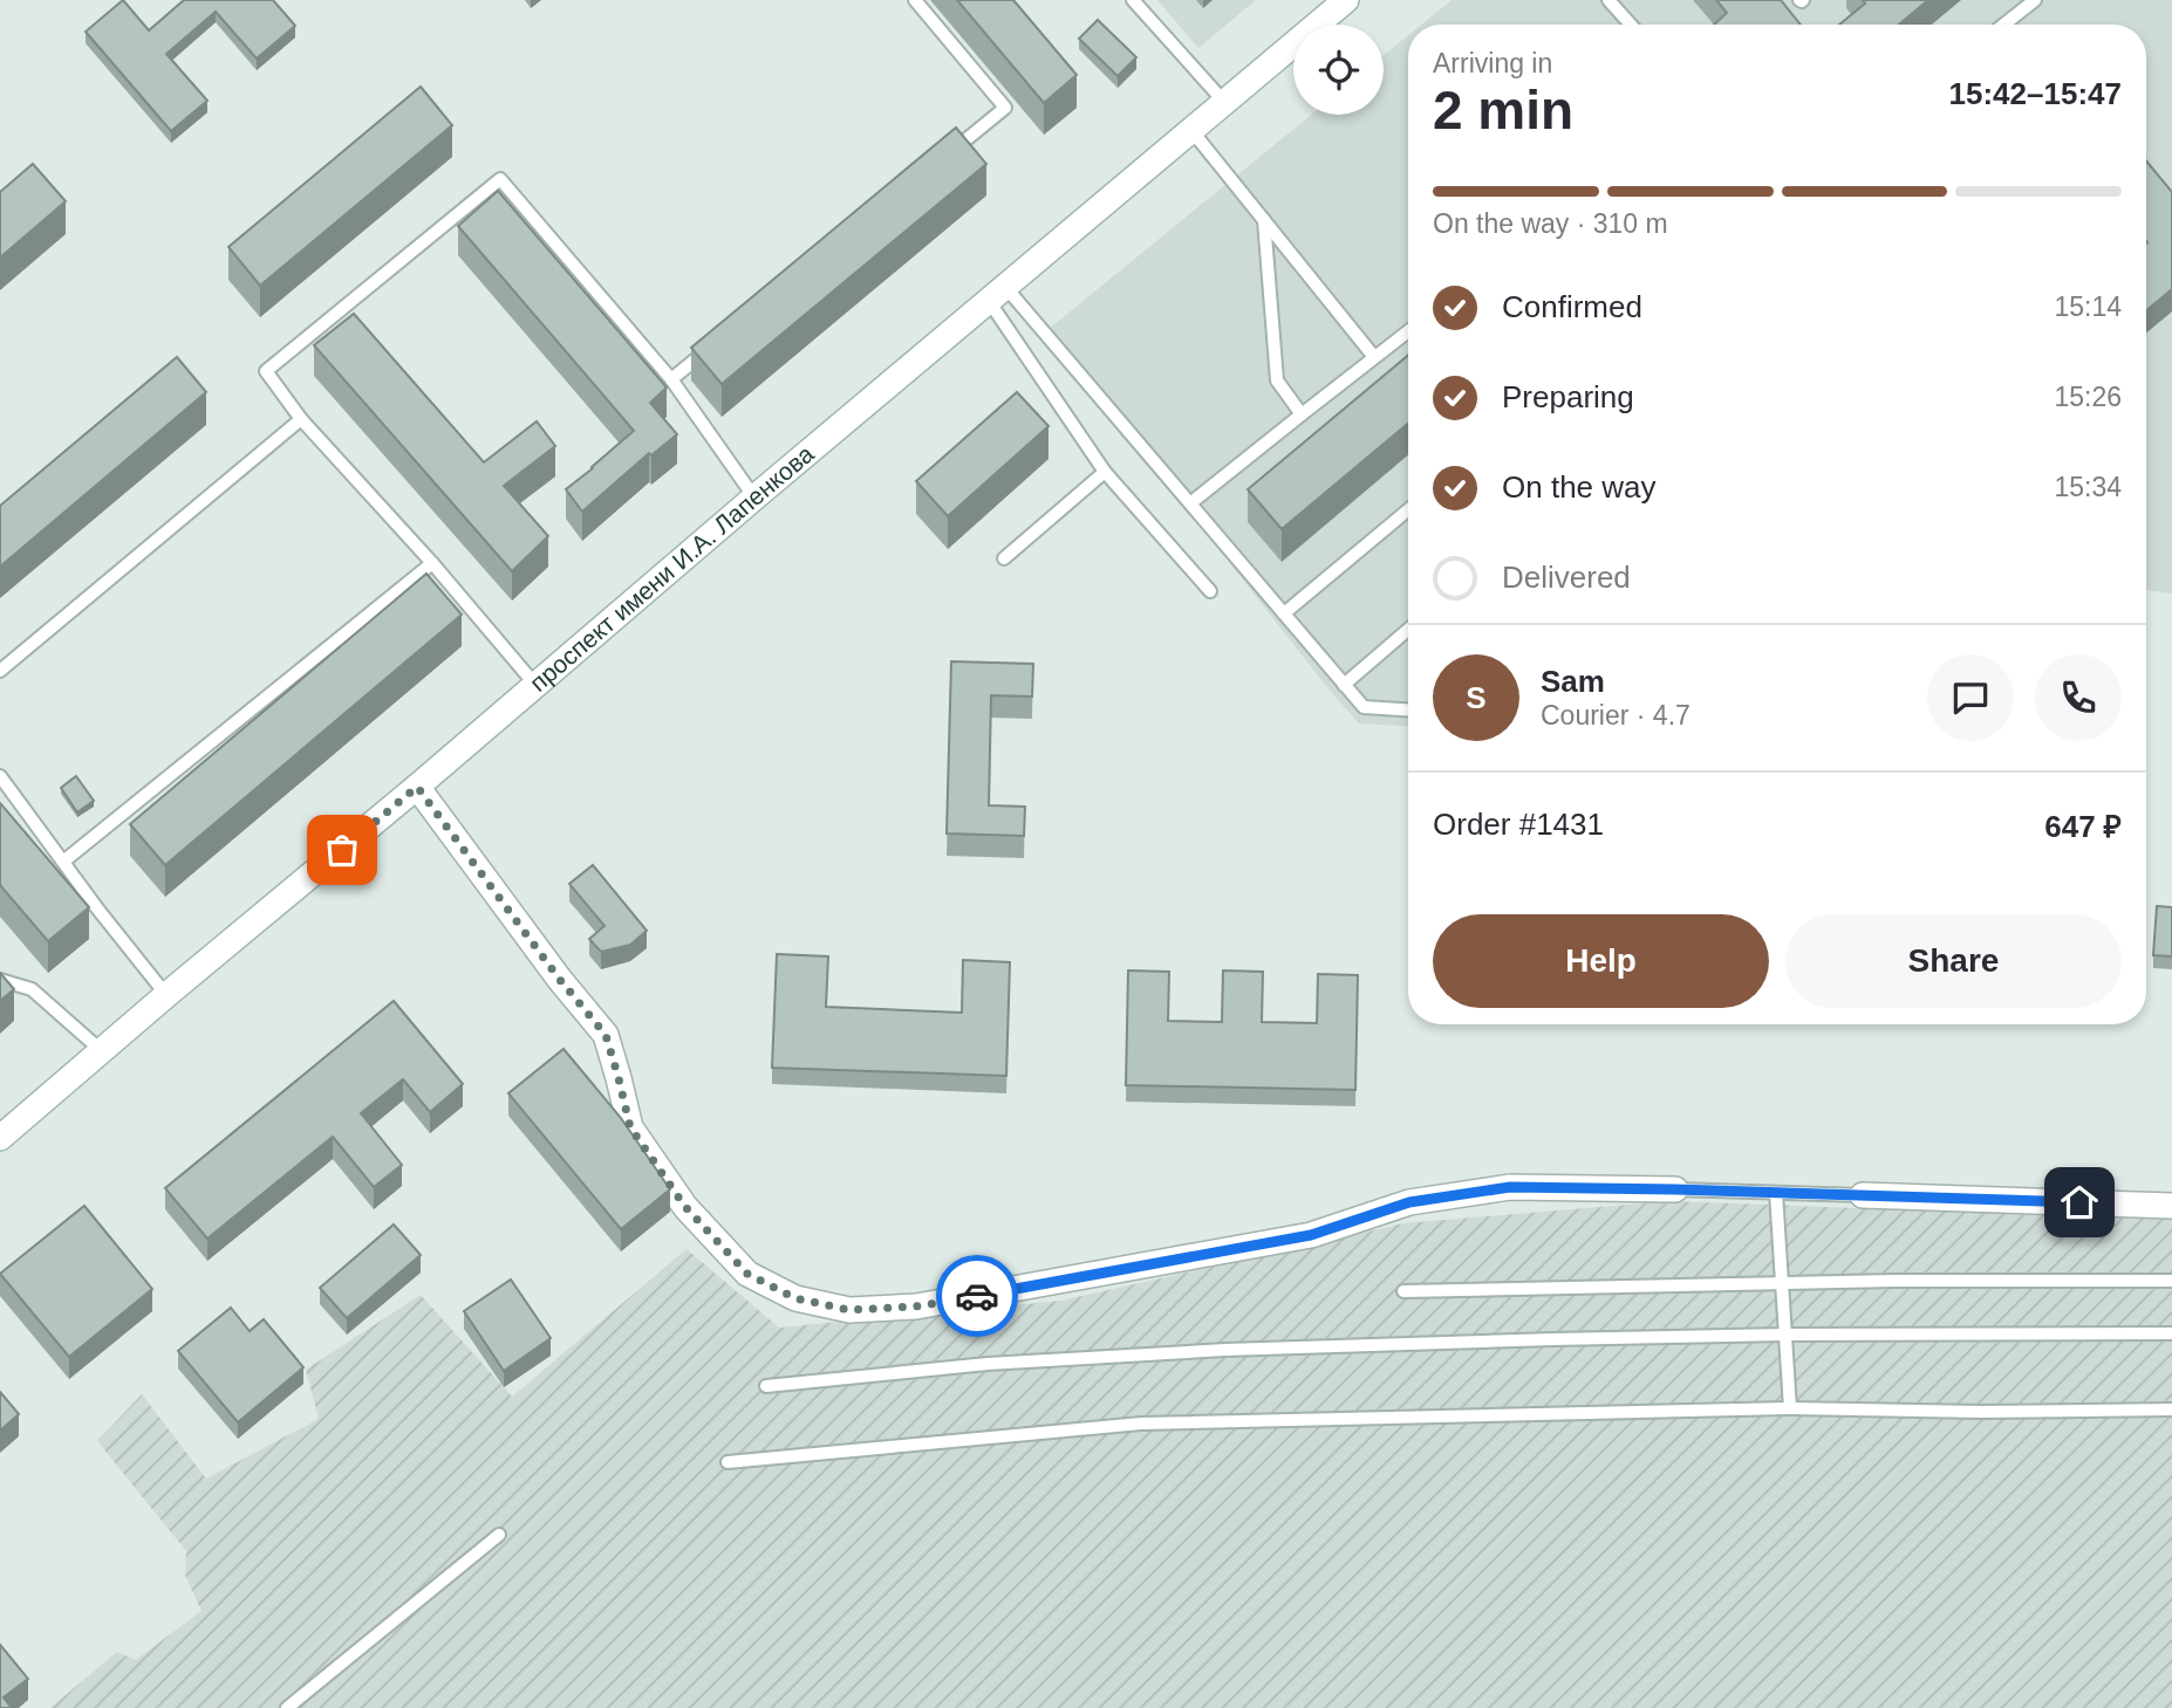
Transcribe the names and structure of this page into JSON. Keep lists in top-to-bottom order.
{
  "streets": {
    "street": ["проспект имени И.А. Лапенкова"]
  },
  "page": {
    "heading": ["2 min", "Arriving in", "15:42–15:47"],
    "panel": [
      "Sam",
      "Courier · 4.7",
      "Order #1431",
      "647 ₽"
    ],
    "bar": "On the way · 310 m",
    "list": [
      ["Confirmed", "15:14"],
      ["Preparing", "15:26"],
      ["On the way", "15:34"],
      "Delivered"
    ],
    "round": "S",
    "buttons": ["Help", "Share"]
  }
}
